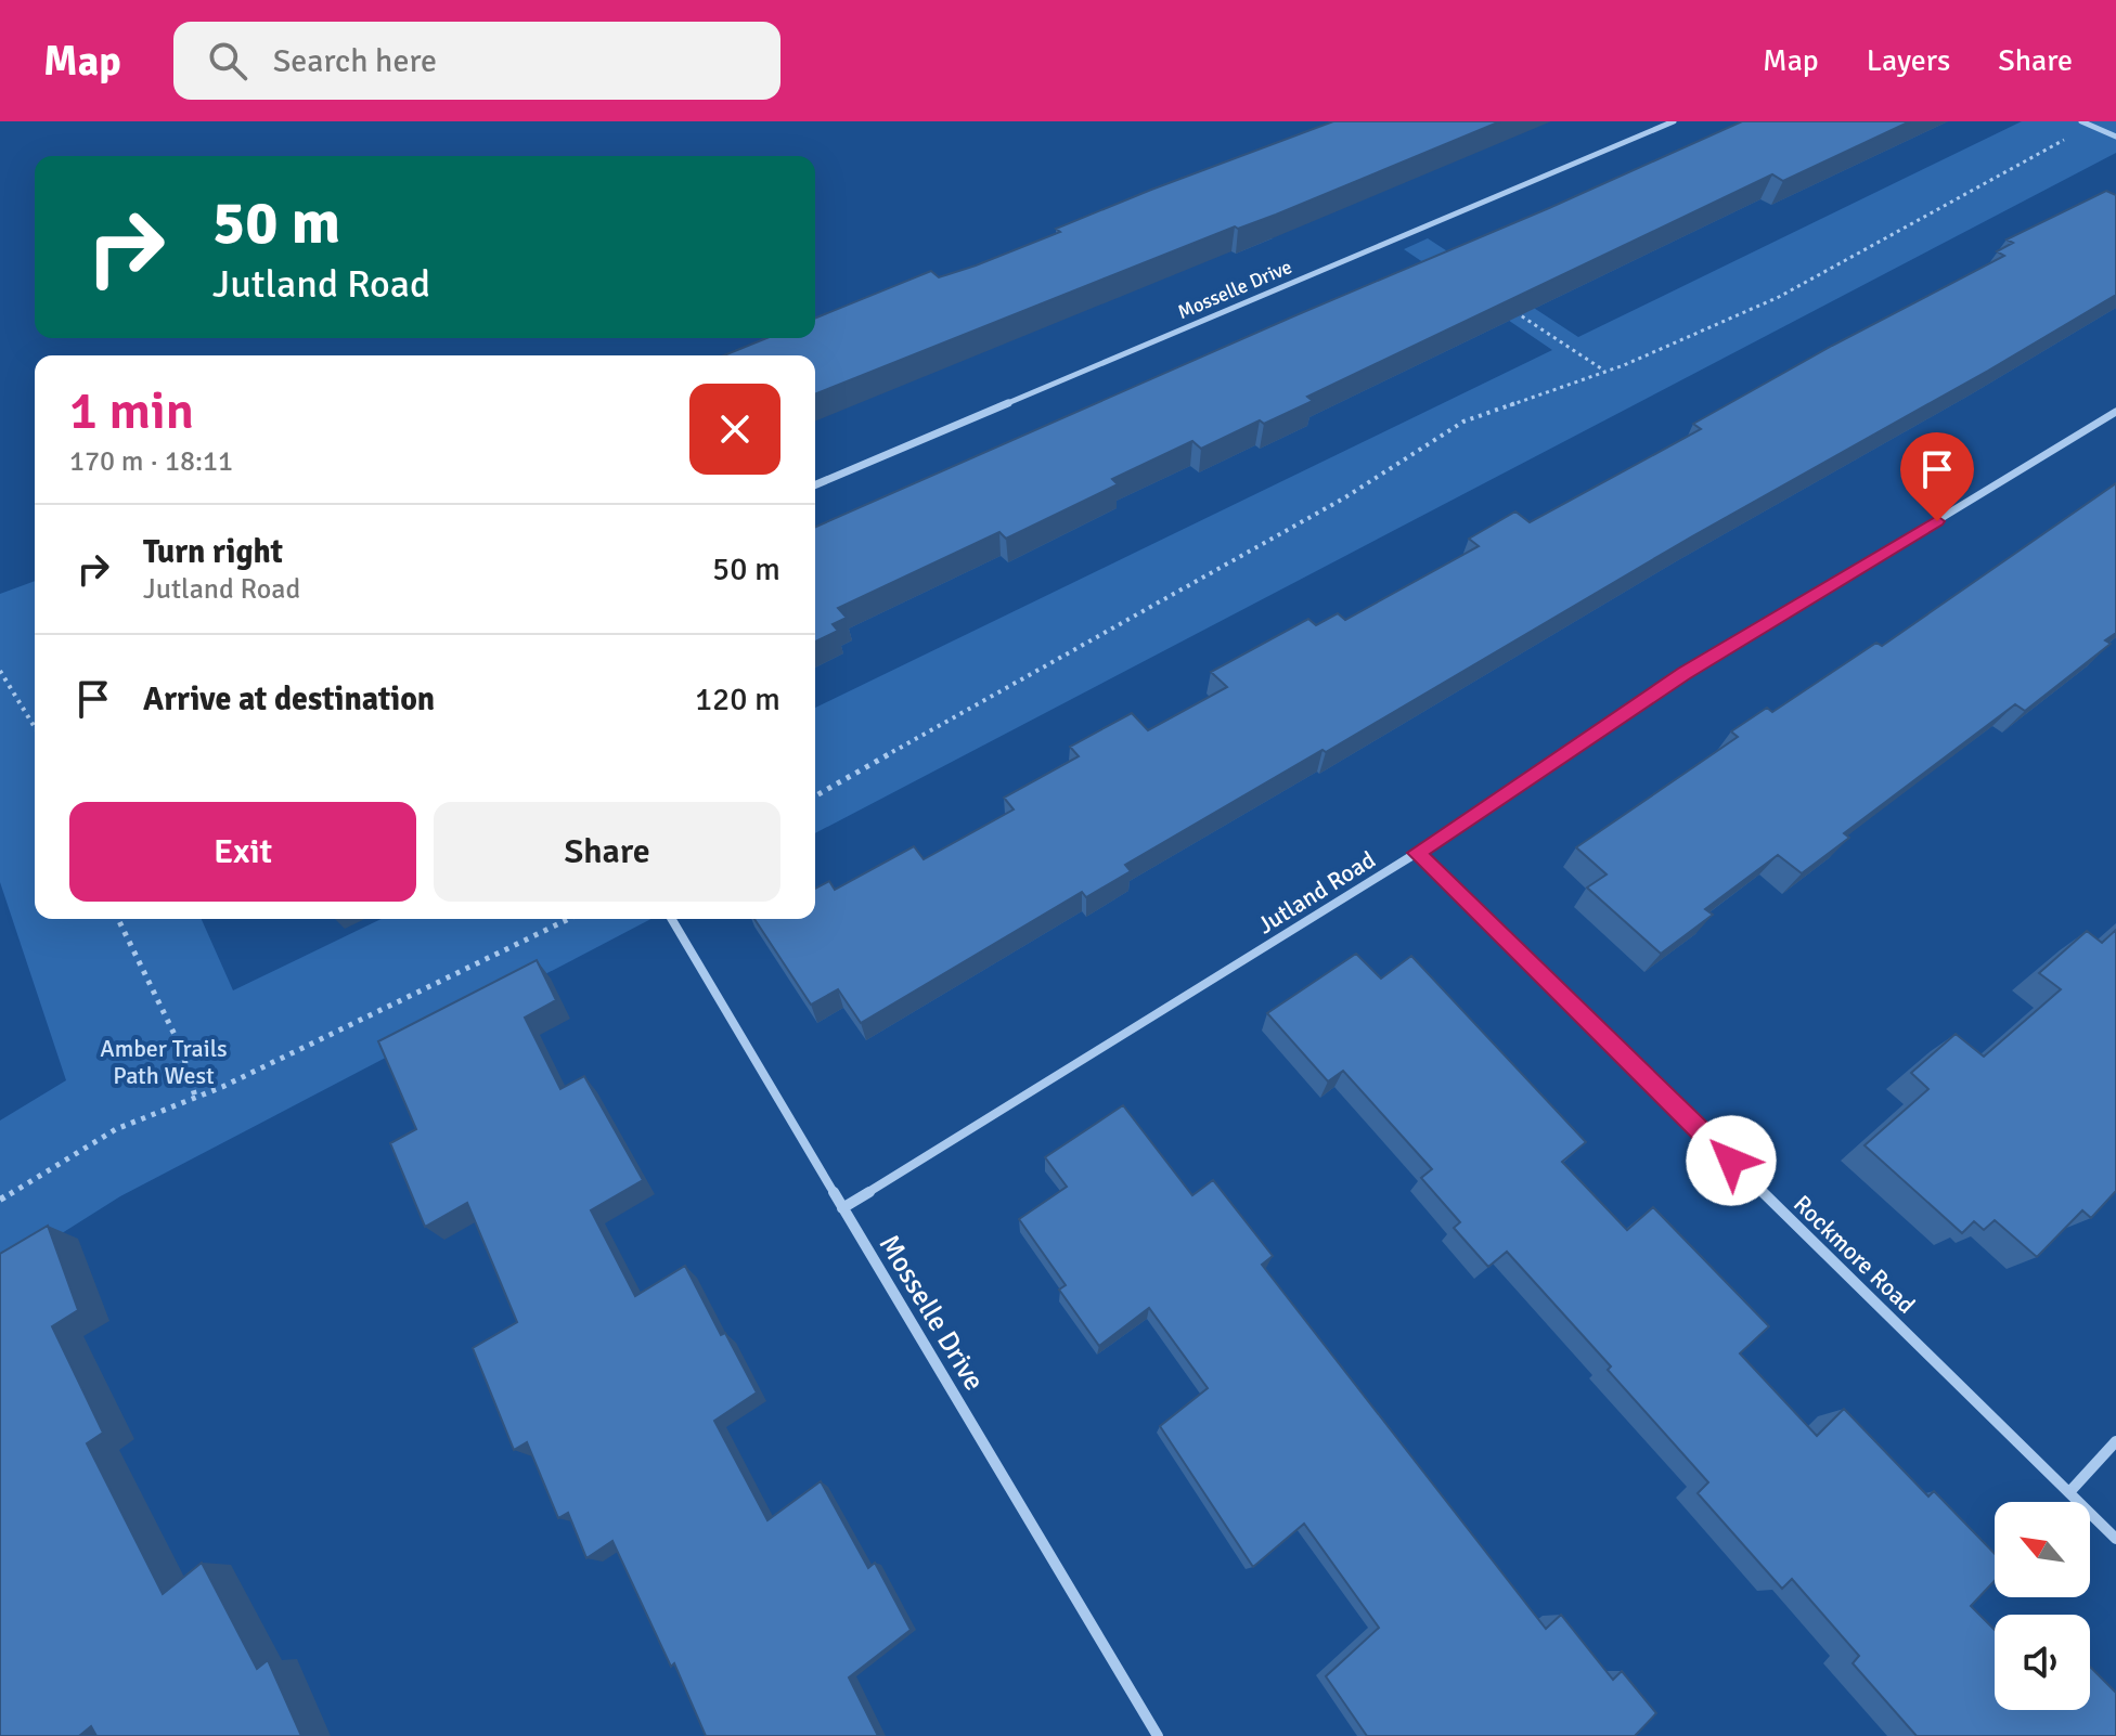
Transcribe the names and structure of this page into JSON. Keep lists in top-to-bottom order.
{
  "streets": {
    "street": ["Mosselle Drive", "Jutland Road", "Rockmore Road"]
  },
  "crossings": [
    ["Mosselle Drive", "Jutland Road"],
    ["Jutland Road", "Rockmore Road"]
  ],
  "parks": ["Amber Trails Path West"],
  "north": "top left",
  "page": {
    "header": "Map",
    "search": "Search here",
    "nav": ["Map", "Layers", "Share"],
    "turn": ["50 m", "Jutland Road"],
    "heading": ["1 min", "170 m · 18:11"],
    "list": [
      {
        "name": "Turn right",
        "note": "Jutland Road",
        "value": "50 m"
      },
      {
        "name": "Arrive at destination",
        "value": "120 m"
      }
    ],
    "buttons": ["Exit", "Share"]
  }
}
